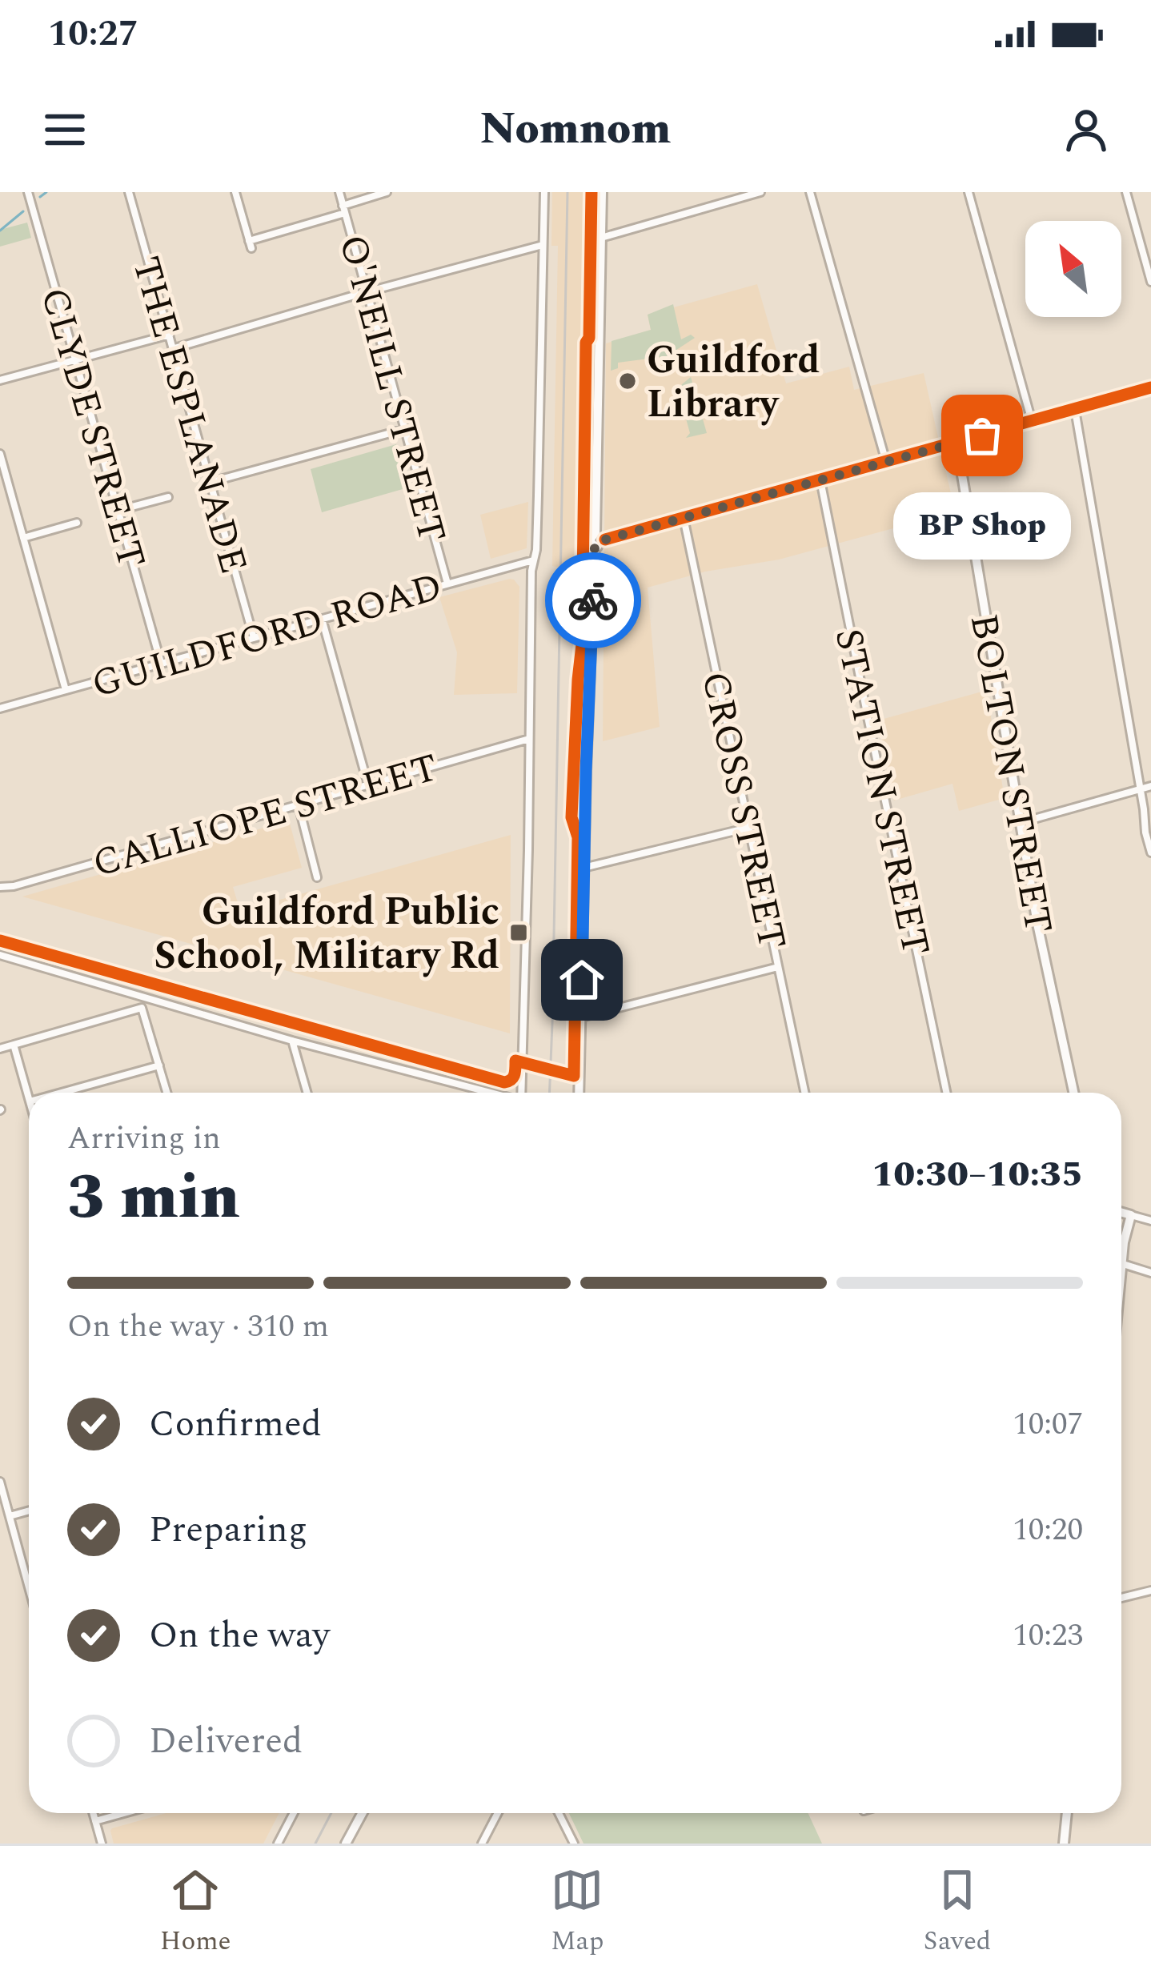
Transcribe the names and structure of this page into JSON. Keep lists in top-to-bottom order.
{
  "streets": {
    "street": [
      "O'NEILL STREET",
      "THE ESPLANADE",
      "CLYDE STREET",
      "GUILDFORD ROAD",
      "BOLTON STREET",
      "STATION STREET",
      "CROSS STREET",
      "CALLIOPE STREET"
    ]
  },
  "crossings": [
    ["O'NEILL STREET", "GUILDFORD ROAD"],
    ["THE ESPLANADE", "GUILDFORD ROAD"],
    ["CLYDE STREET", "GUILDFORD ROAD"]
  ],
  "places": {
    "other": ["Guildford Library", "BP Shop"],
    "transit": ["Guildford Public School, Military Rd"]
  },
  "north": "top left",
  "page": {
    "status": "10:27",
    "header": "Nomnom",
    "bubble": "BP Shop",
    "heading": ["3 min", "Arriving in", "10:30–10:35"],
    "bar": "On the way · 310 m",
    "list": [
      ["Confirmed", "10:07"],
      ["Preparing", "10:20"],
      ["On the way", "10:23"],
      "Delivered"
    ],
    "tabs": ["Home", "Map", "Saved"]
  }
}
